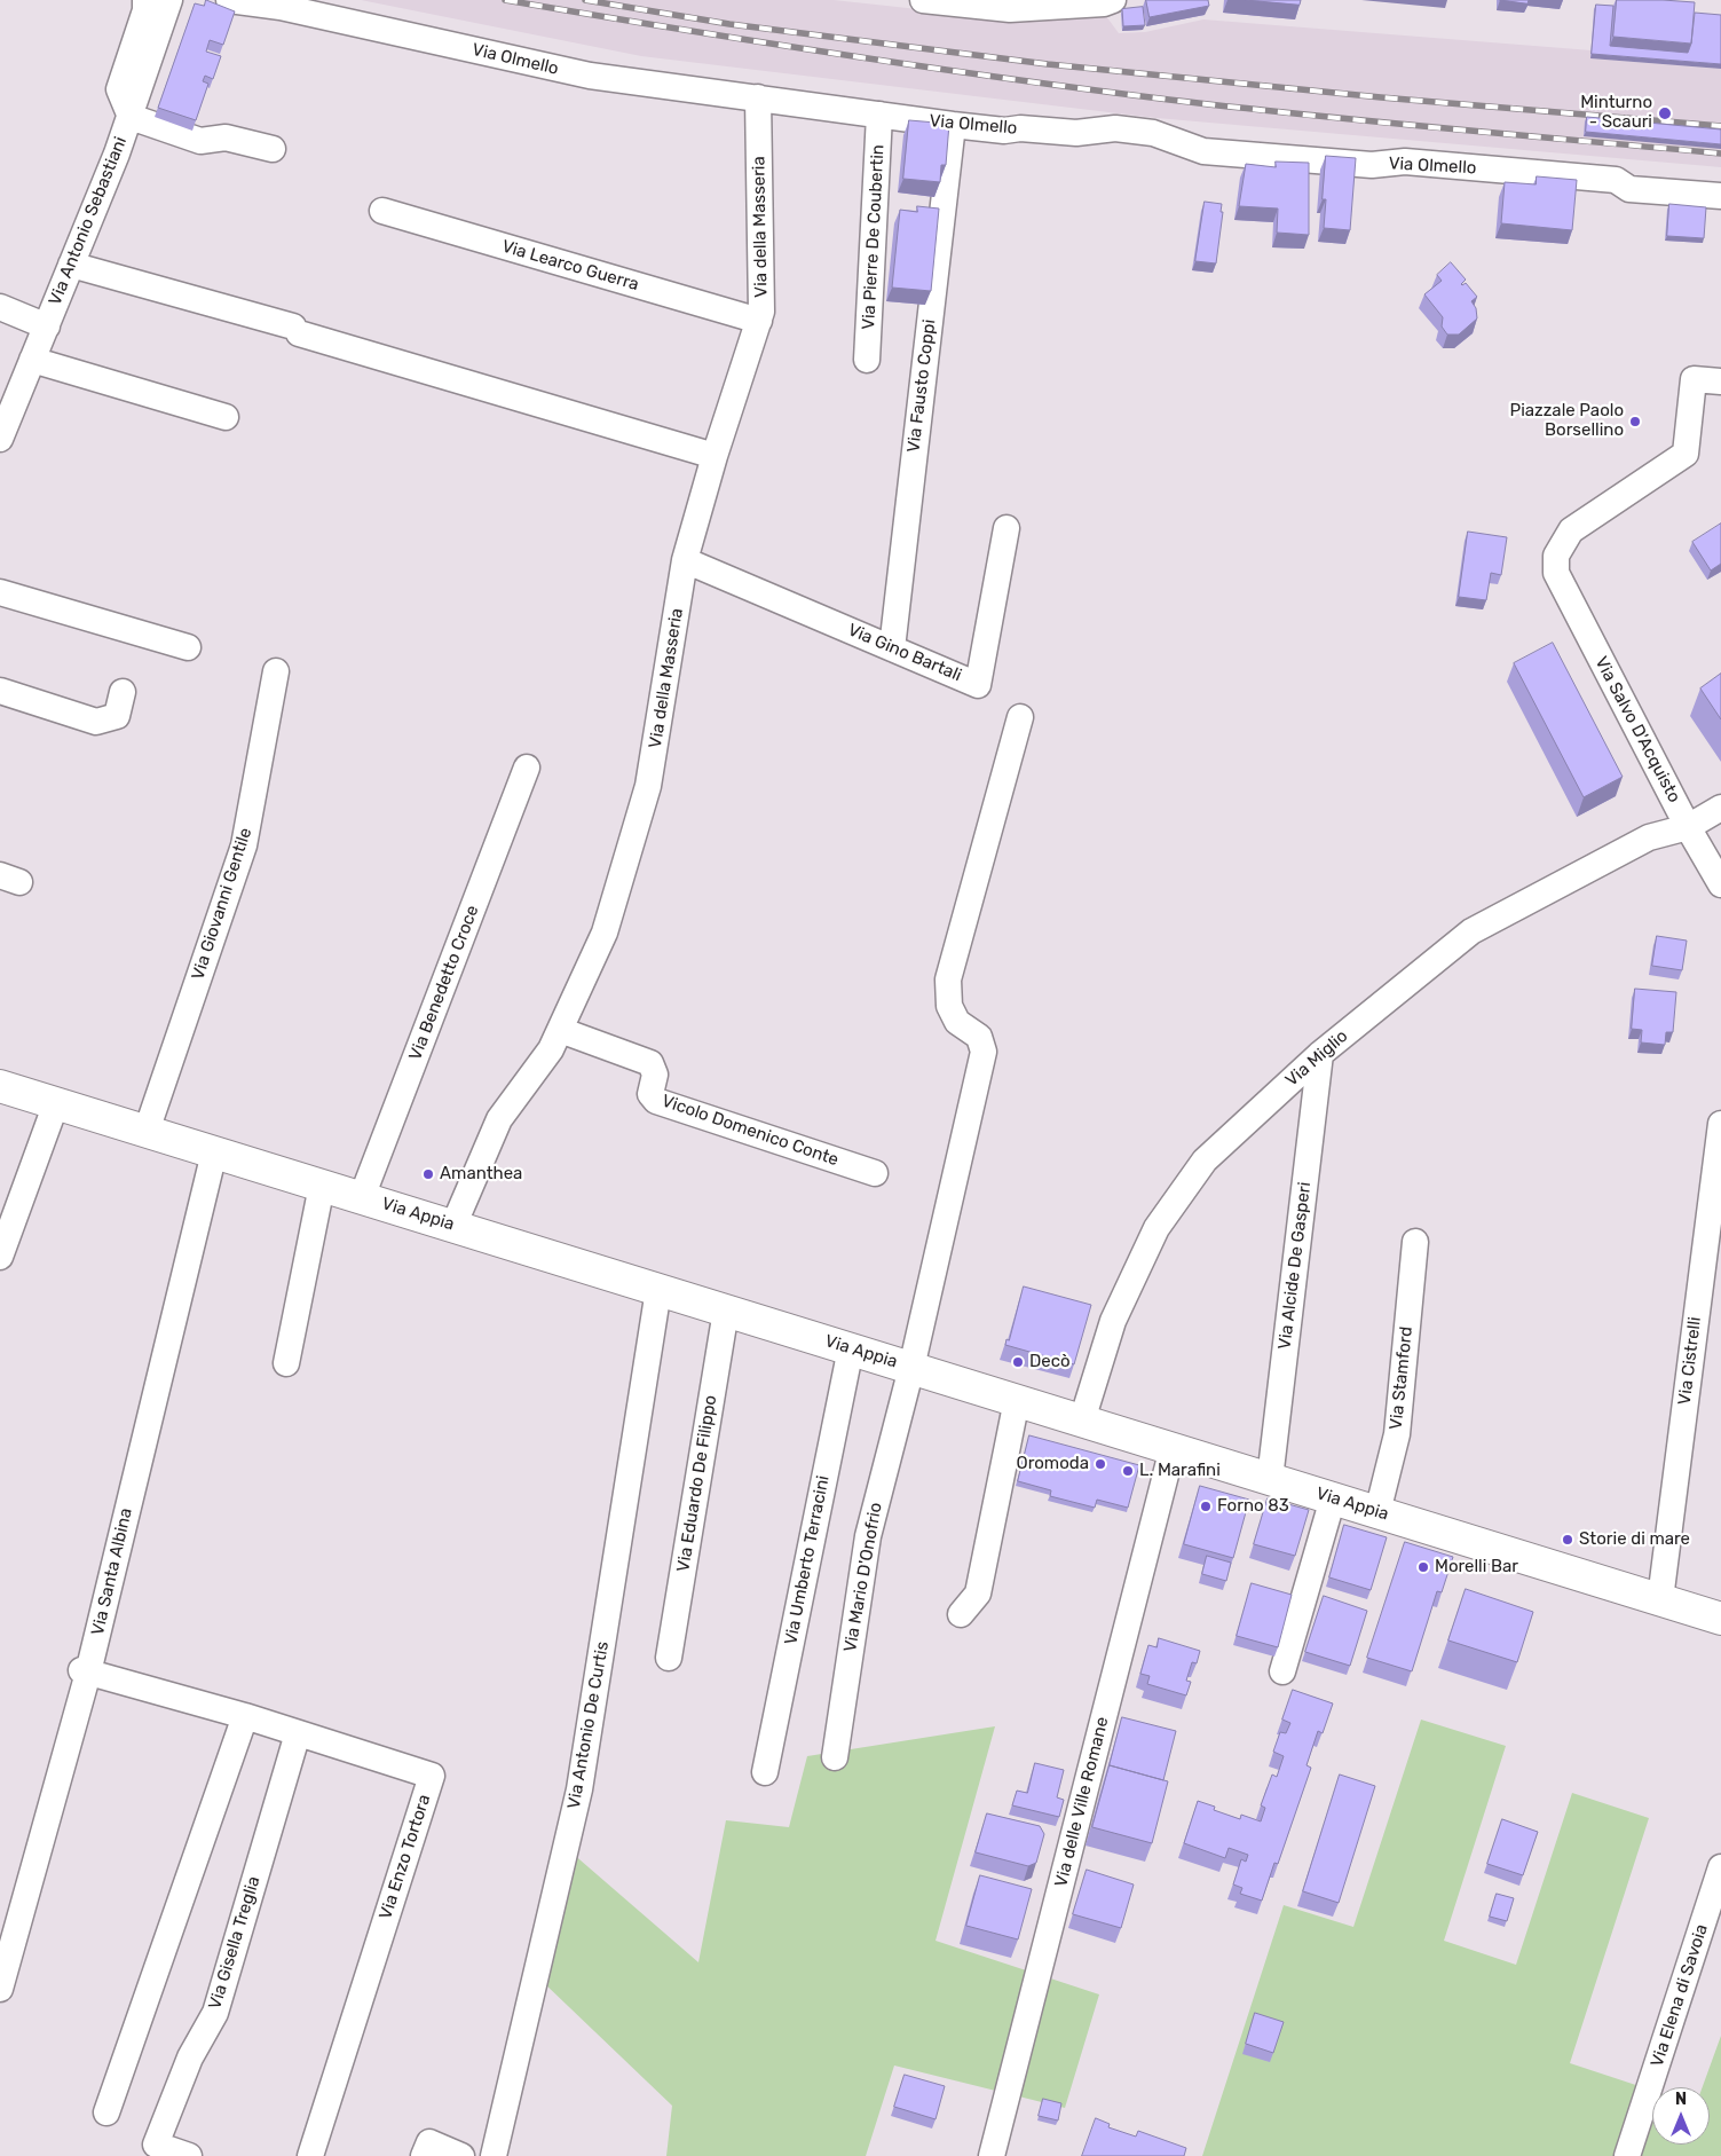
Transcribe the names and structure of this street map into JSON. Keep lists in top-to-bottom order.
{
  "streets": {
    "main road": ["Via Appia"],
    "street": [
      "Via Olmello",
      "Via Antonio Sebastiani",
      "Via della Masseria",
      "Via Pierre De Coubertin",
      "Via Learco Guerra",
      "Via Fausto Coppi",
      "Via Gino Bartali",
      "Via Salvo D'Acquisto",
      "Via Giovanni Gentile",
      "Via Benedetto Croce",
      "Via Miglio",
      "Vicolo Domenico Conte",
      "Via Alcide De Gasperi",
      "Via Cistrelli",
      "Via Stamford",
      "Via Eduardo De Filippo",
      "Via Umberto Terracini",
      "Via Santa Albina",
      "Via Mario D'Onofrio",
      "Via Antonio De Curtis",
      "Via delle Ville Romane",
      "Via Enzo Tortora",
      "Via Gisella Treglia",
      "Via Elena di Savoia"
    ]
  },
  "crossings": [
    ["Via Olmello", "Via della Masseria"],
    ["Via Olmello", "Via Pierre De Coubertin"],
    ["Via Olmello", "Via Fausto Coppi"],
    ["Via della Masseria", "Via Learco Guerra"],
    ["Via della Masseria", "Via Gino Bartali"],
    ["Via della Masseria", "Vicolo Domenico Conte"],
    ["Via della Masseria", "Via Appia"],
    ["Via Fausto Coppi", "Via Gino Bartali"],
    ["Via Salvo D'Acquisto", "Via Miglio"],
    ["Via Giovanni Gentile", "Via Appia"],
    ["Via Benedetto Croce", "Via Appia"],
    ["Via Miglio", "Via Appia"],
    ["Via Miglio", "Via Alcide De Gasperi"],
    ["Via Appia", "Via Alcide De Gasperi"],
    ["Via Appia", "Via Cistrelli"],
    ["Via Appia", "Via Stamford"],
    ["Via Appia", "Via Eduardo De Filippo"],
    ["Via Appia", "Via Umberto Terracini"],
    ["Via Appia", "Via Santa Albina"],
    ["Via Appia", "Via Mario D'Onofrio"],
    ["Via Appia", "Via Antonio De Curtis"],
    ["Via Appia", "Via delle Ville Romane"],
    ["Via Santa Albina", "Via Enzo Tortora"],
    ["Via Enzo Tortora", "Via Gisella Treglia"]
  ],
  "places": [
    "Minturno - Scauri",
    "Piazzale Paolo Borsellino",
    "Amanthea",
    "Decò",
    "Oromoda",
    "L. Marafini",
    "Forno 83",
    "Storie di mare",
    "Morelli Bar"
  ],
  "north": "top"
}
